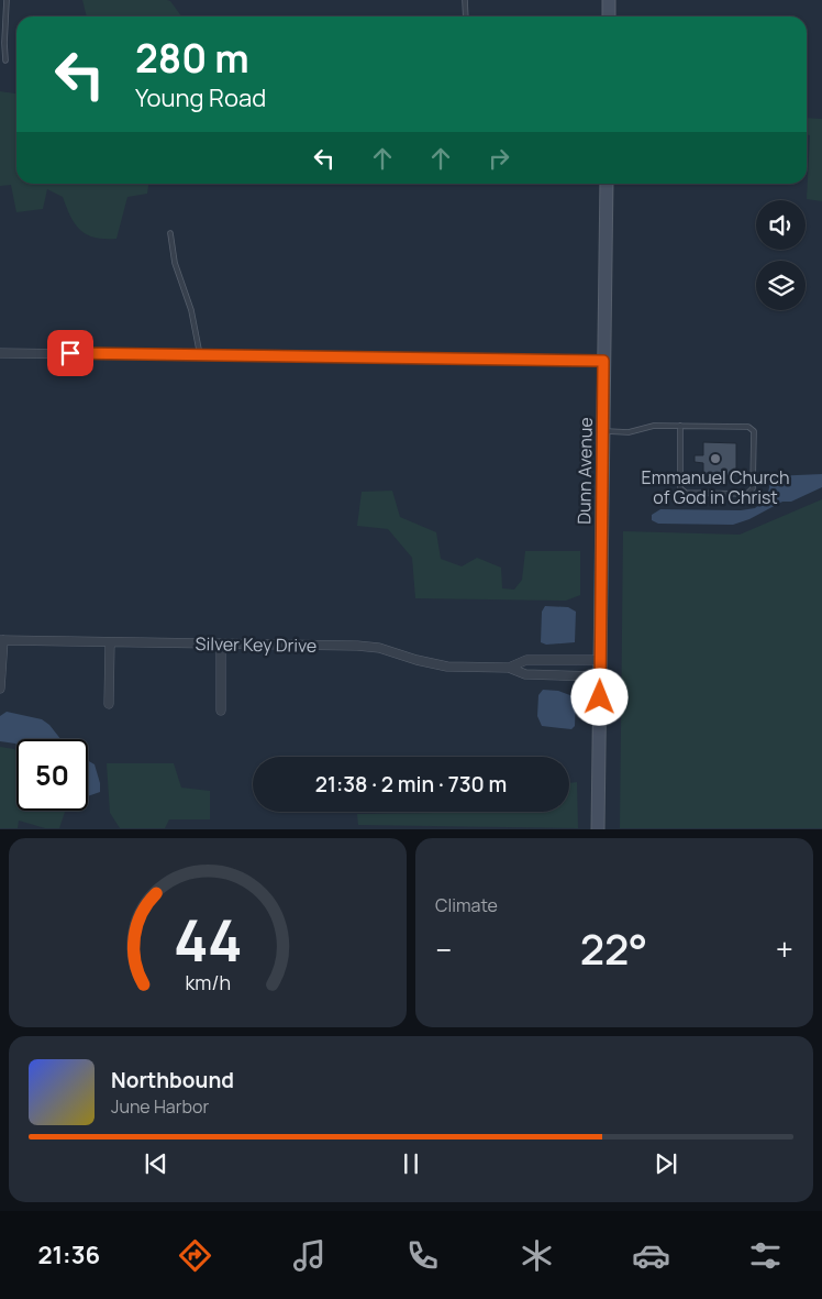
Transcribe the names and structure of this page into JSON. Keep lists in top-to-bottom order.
{
  "streets": {
    "main road": ["Dunn Avenue"],
    "street": ["Silver Key Drive"]
  },
  "crossings": [
    ["Dunn Avenue", "Silver Key Drive"]
  ],
  "places": ["Emmanuel Church of God in Christ"],
  "page": {
    "turn": ["280 m", "Young Road"],
    "limit": "50",
    "trip": "21:38 · 2 min · 730 m",
    "tile": "Climate",
    "heat": ["−", "22°", "+"],
    "song": ["Northbound", "June Harbor"],
    "tabs": "21:36",
    "gauge": ["44", "km/h"]
  }
}
